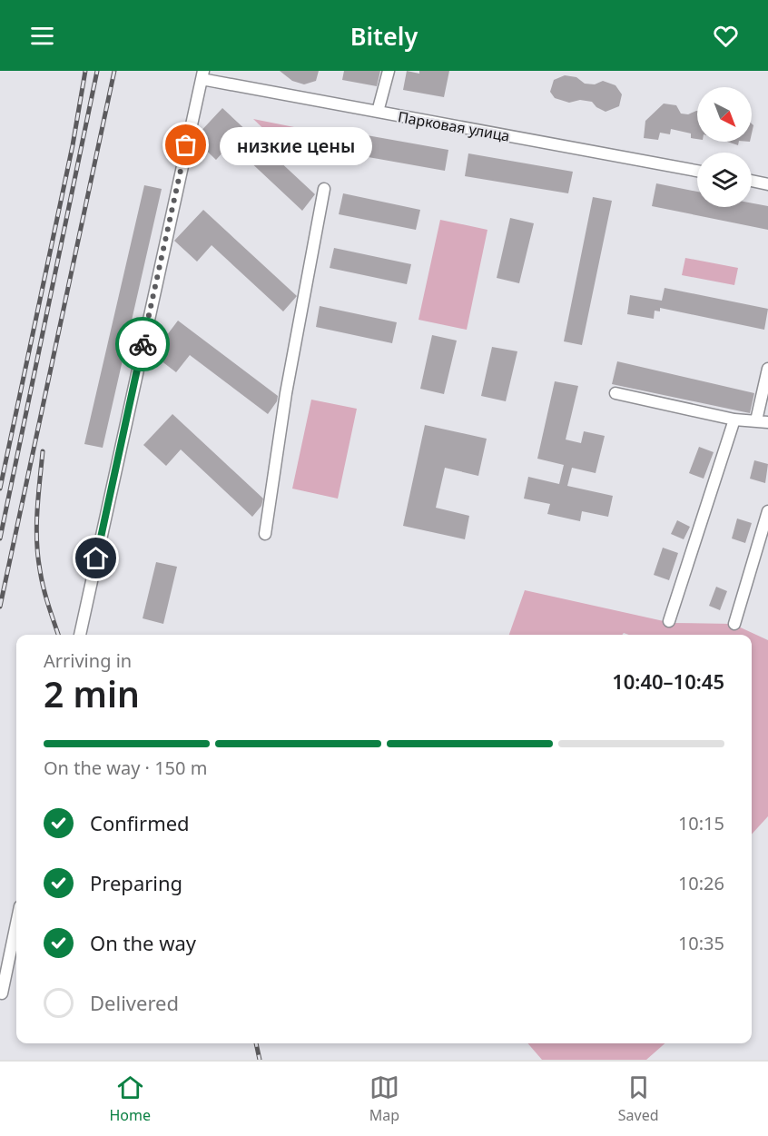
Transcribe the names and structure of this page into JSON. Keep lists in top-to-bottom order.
{
  "streets": {
    "street": ["Парковая улица"]
  },
  "places": ["низкие цены"],
  "north": "bottom right",
  "page": {
    "header": "Bitely",
    "bubble": "низкие цены",
    "heading": ["2 min", "Arriving in", "10:40–10:45"],
    "bar": "On the way · 150 m",
    "list": [
      ["Confirmed", "10:15"],
      ["Preparing", "10:26"],
      ["On the way", "10:35"],
      "Delivered"
    ],
    "tabs": ["Home", "Map", "Saved"]
  }
}
